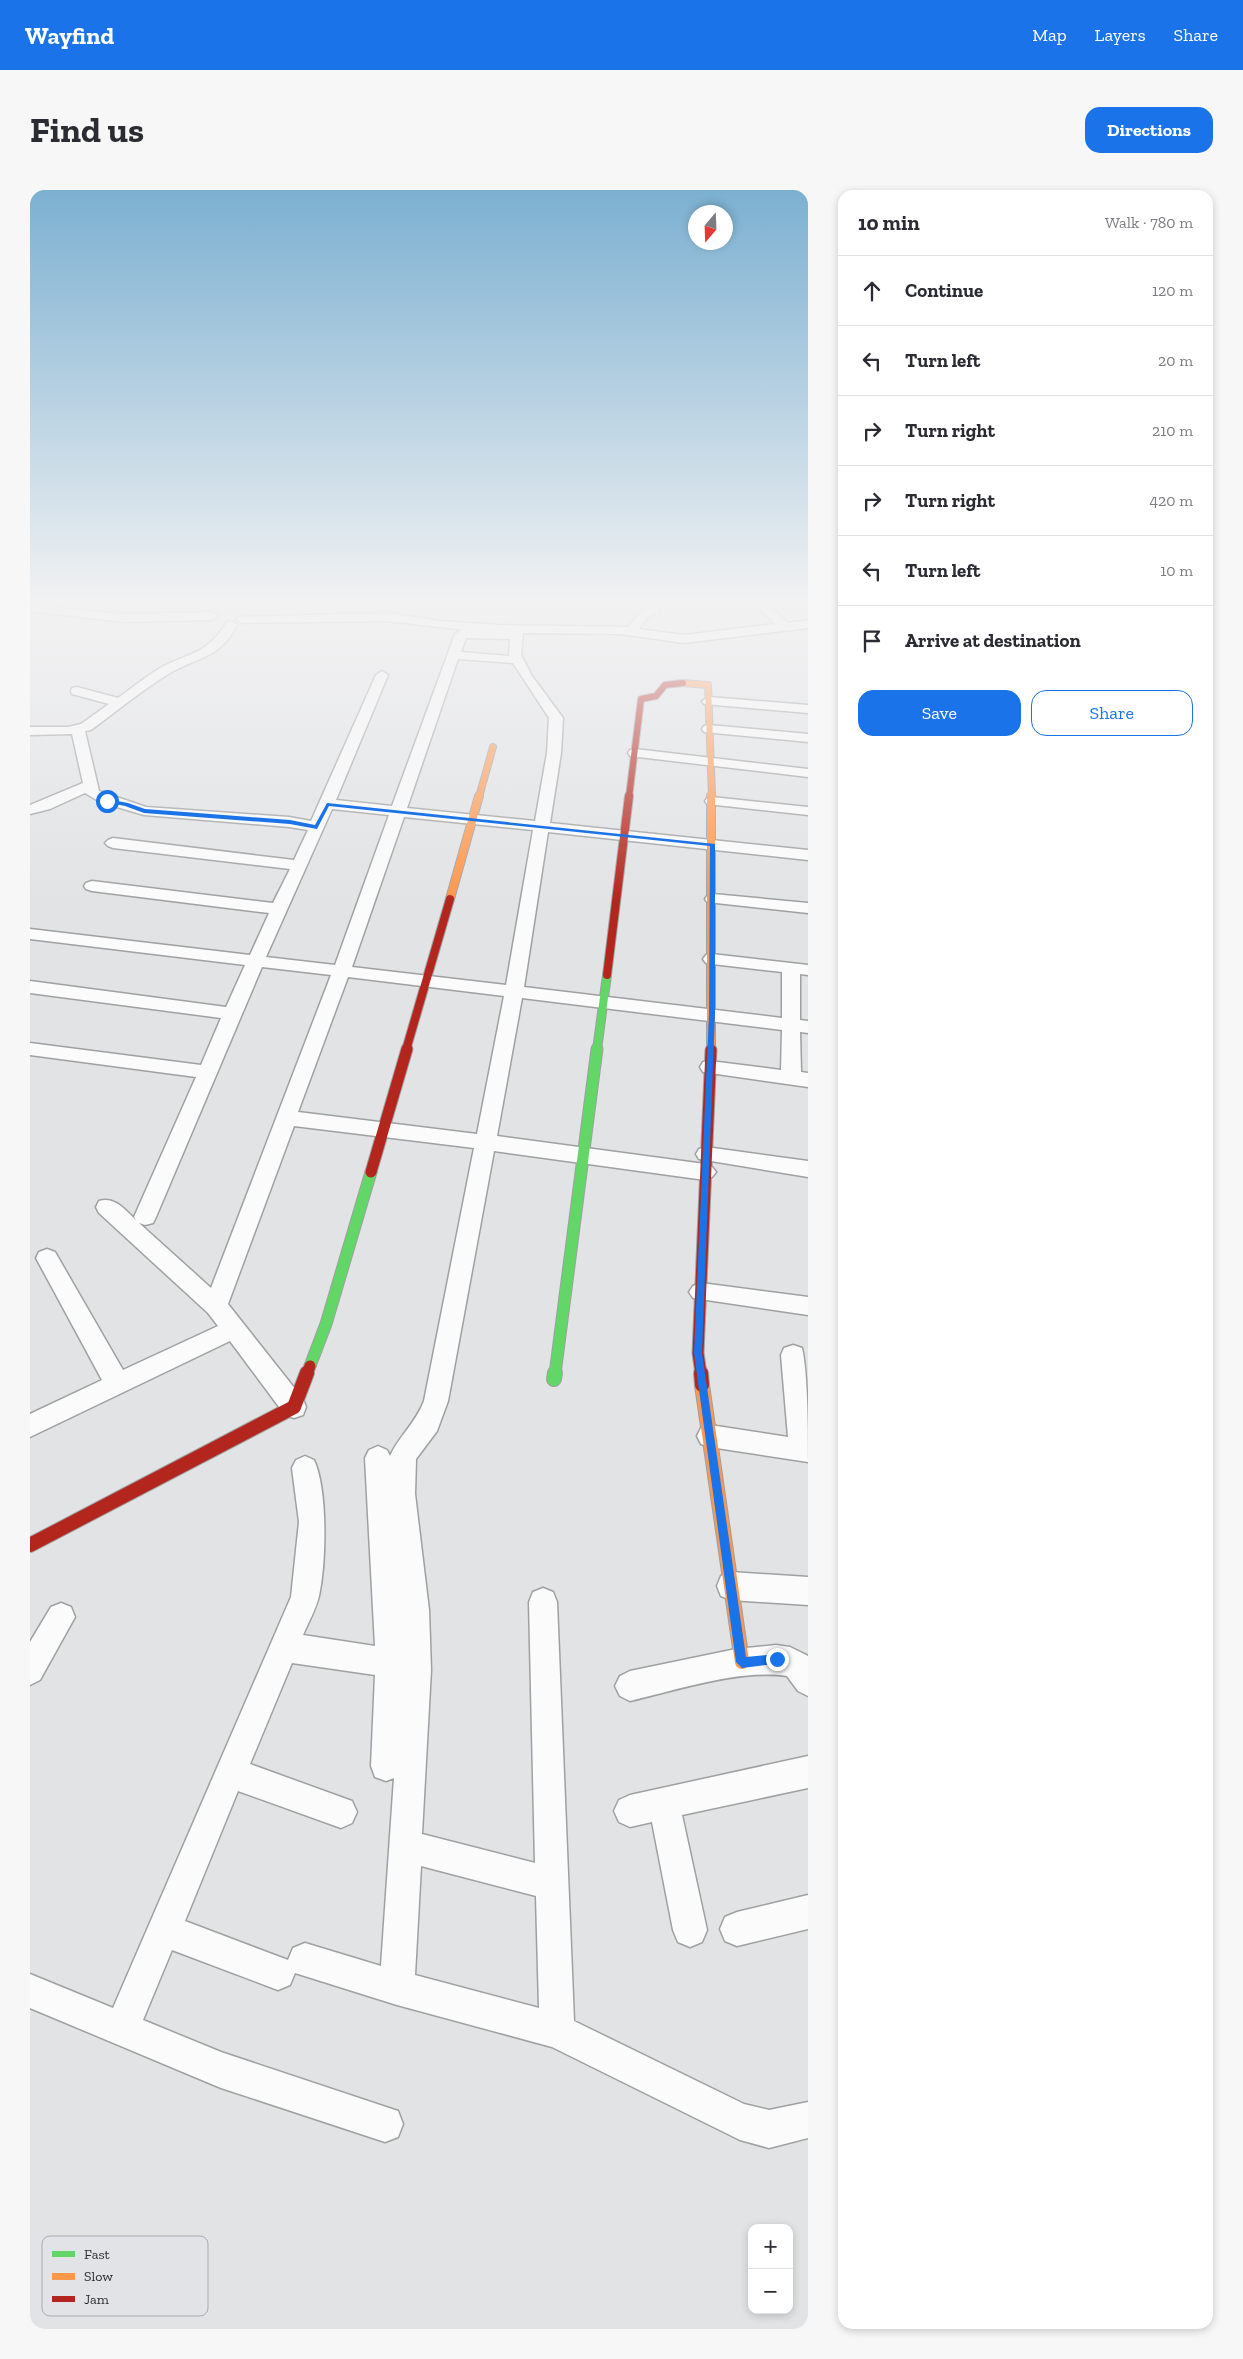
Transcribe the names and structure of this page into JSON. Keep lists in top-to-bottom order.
{
  "legend": ["Fast", "Slow", "Jam"],
  "north": "bottom",
  "page": {
    "header": "Wayfind",
    "nav": ["Map", "Layers", "Share"],
    "buttons": [
      "Directions",
      ["Save", "Share"]
    ],
    "title": "Find us",
    "heading": ["10 min", "Walk · 780 m"],
    "list": [
      ["Continue", "120 m"],
      ["Turn left", "20 m"],
      ["Turn right", "210 m"],
      ["Turn right", "420 m"],
      ["Turn left", "10 m"],
      "Arrive at destination"
    ],
    "map_buttons": ["+", "−"]
  }
}
